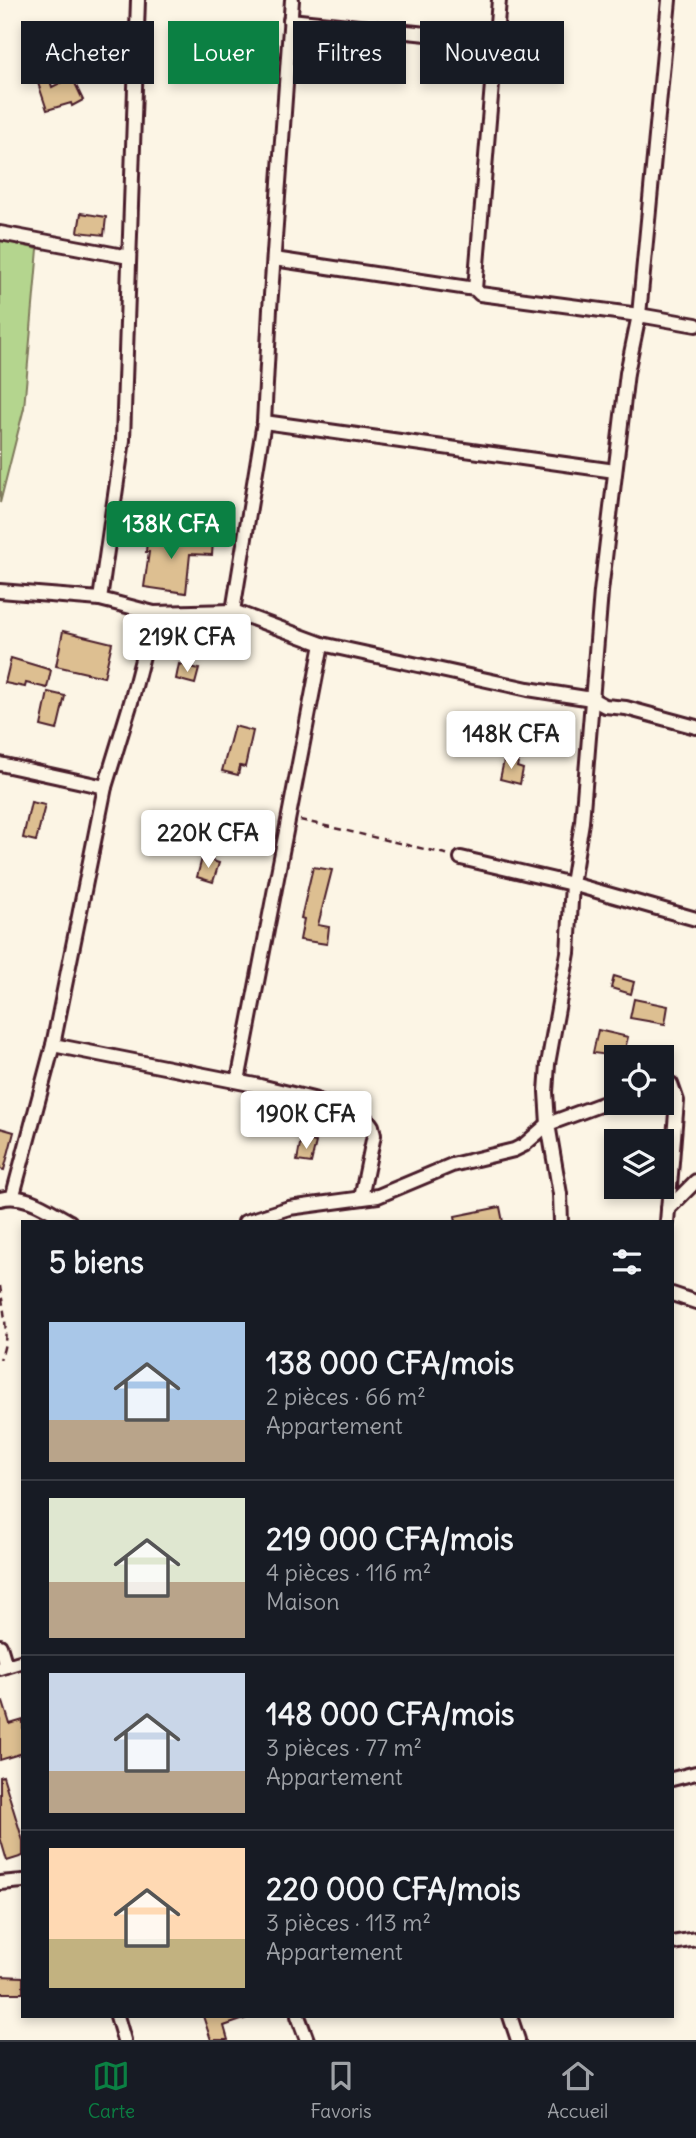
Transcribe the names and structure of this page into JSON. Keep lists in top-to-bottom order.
{
  "page": {
    "chip": [
      "Acheter",
      "Louer",
      "Filtres",
      "Nouveau"
    ],
    "price": [
      "138K CFA",
      "219K CFA",
      "148K CFA",
      "220K CFA",
      "190K CFA"
    ],
    "heading": "5 biens",
    "list": [
      {
        "name": "138 000 CFA/mois",
        "note": "2 pièces · 66 m² · Appartement"
      },
      {
        "name": "219 000 CFA/mois",
        "note": "4 pièces · 116 m² · Maison"
      },
      {
        "name": "148 000 CFA/mois",
        "note": "3 pièces · 77 m² · Appartement"
      },
      {
        "name": "220 000 CFA/mois",
        "note": "3 pièces · 113 m² · Appartement"
      }
    ],
    "tabs": ["Carte", "Favoris", "Accueil"]
  }
}
